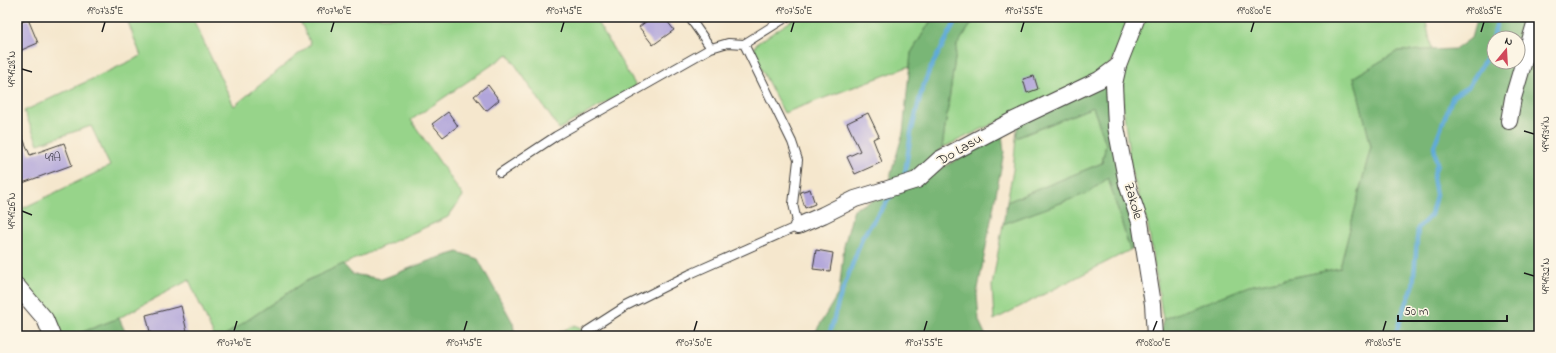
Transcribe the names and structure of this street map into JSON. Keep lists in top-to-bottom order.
{
  "streets": {
    "street": ["Do Lasu", "Zakole"]
  },
  "crossings": [
    ["Do Lasu", "Zakole"]
  ],
  "house_numbers": ["49A"],
  "scale_bar": "50 m",
  "north": "top",
  "coordinates": [
    "19°07'35\"E",
    "19°07'40\"E",
    "19°07'45\"E",
    "19°07'50\"E",
    "19°07'55\"E",
    "19°08'00\"E",
    "19°08'05\"E",
    "49°49'28\"N",
    "49°49'34\"N",
    "49°49'26\"N",
    "49°49'32\"N"
  ]
}
